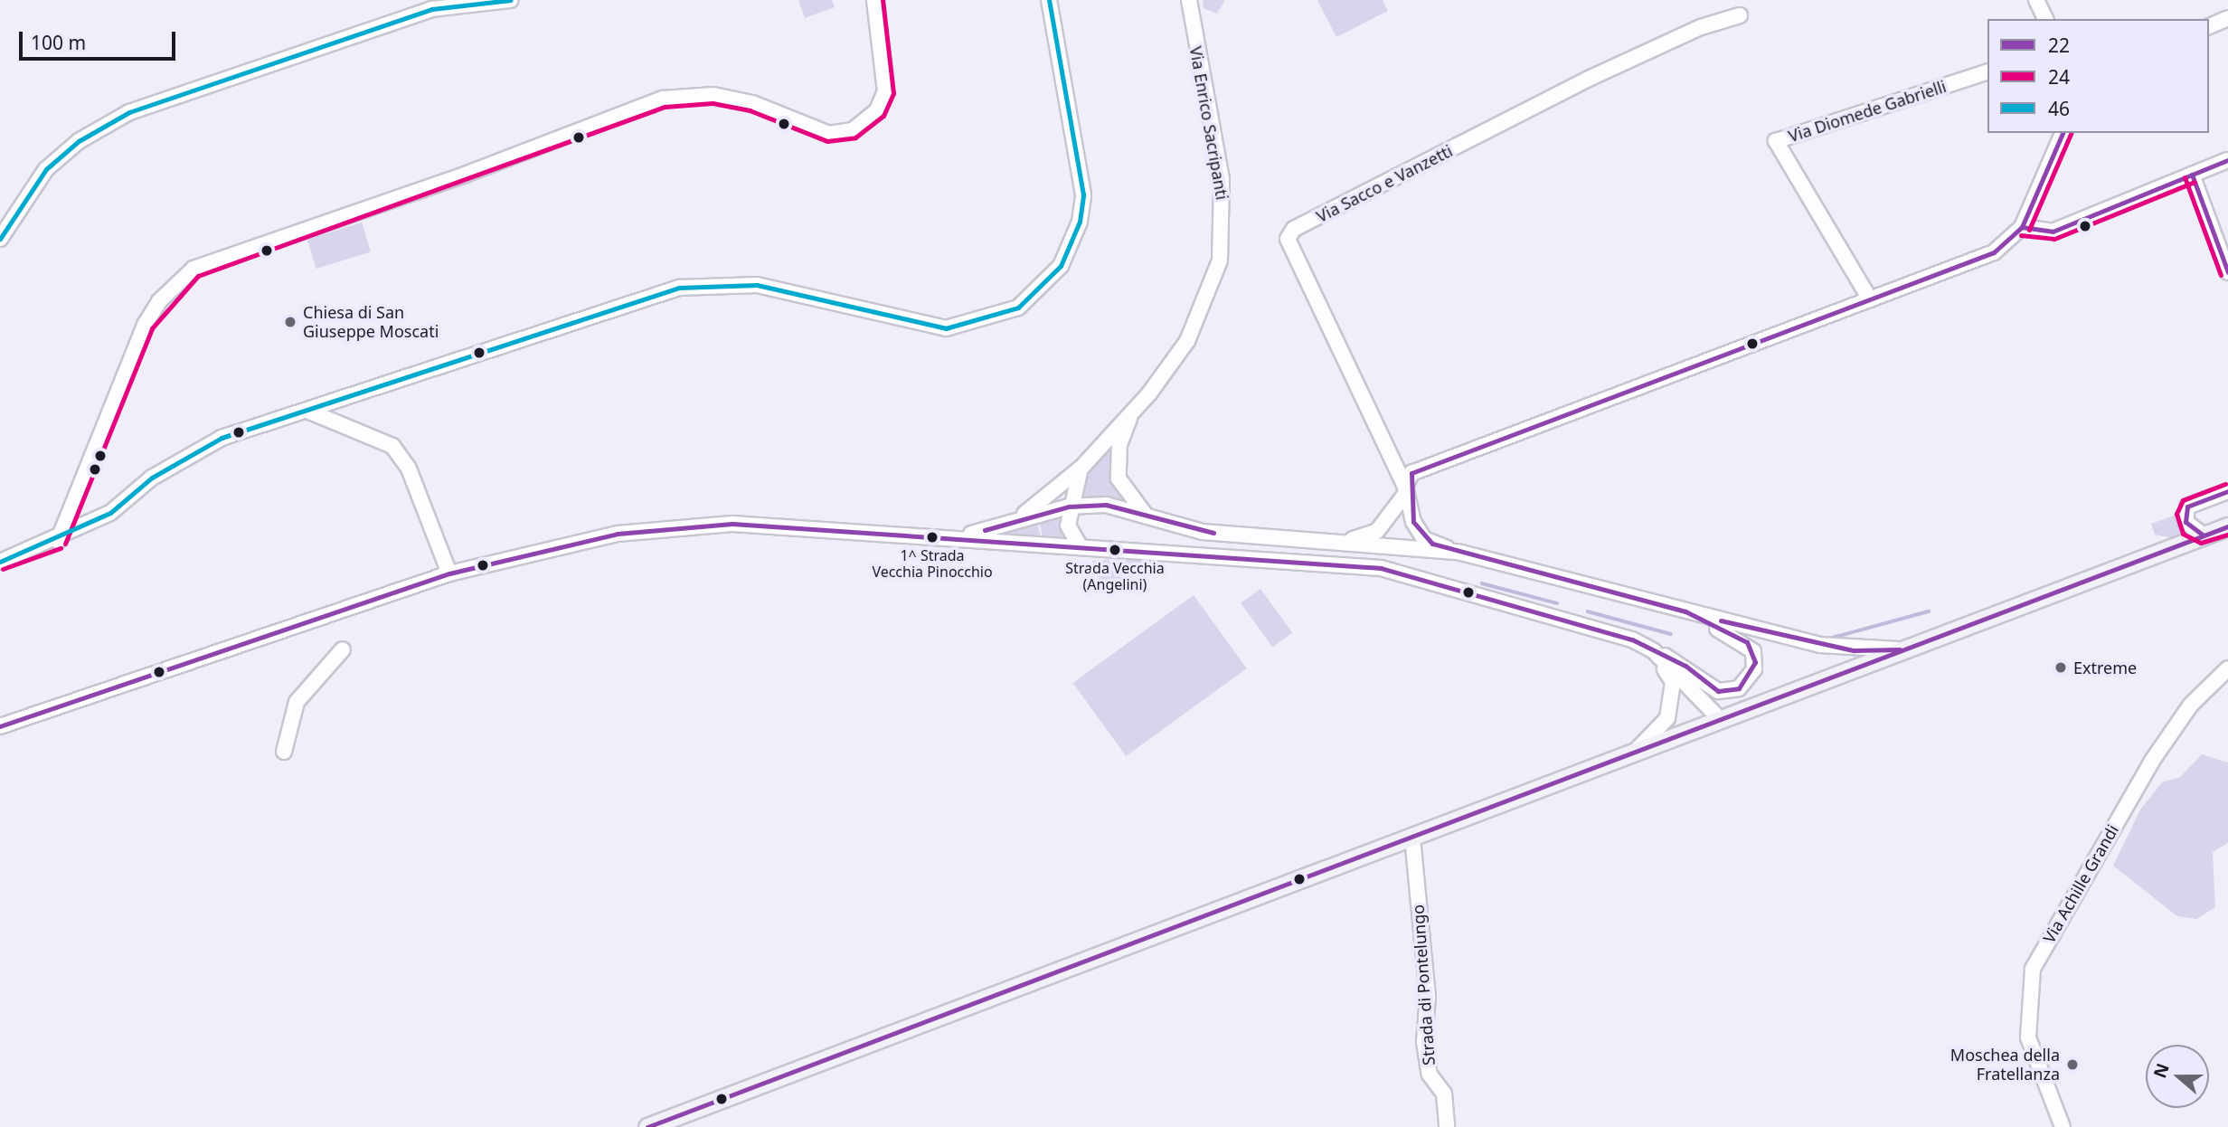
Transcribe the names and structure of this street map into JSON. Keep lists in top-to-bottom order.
{
  "streets": {
    "street": [
      "Via Diomede Gabrielli",
      "Via Enrico Sacripanti",
      "Via Sacco e Vanzetti",
      "Via Achille Grandi",
      "Strada di Pontelungo"
    ]
  },
  "places": [
    "Chiesa di San Giuseppe Moscati",
    "1^ Strada Vecchia Pinocchio",
    "Strada Vecchia (Angelini)",
    "Extreme",
    "Moschea della Fratellanza"
  ],
  "lines": ["transit line 24", "transit line 46", "transit line 22"],
  "legend": ["22", "24", "46"],
  "scale_bar": "100 m",
  "north": "left"
}
